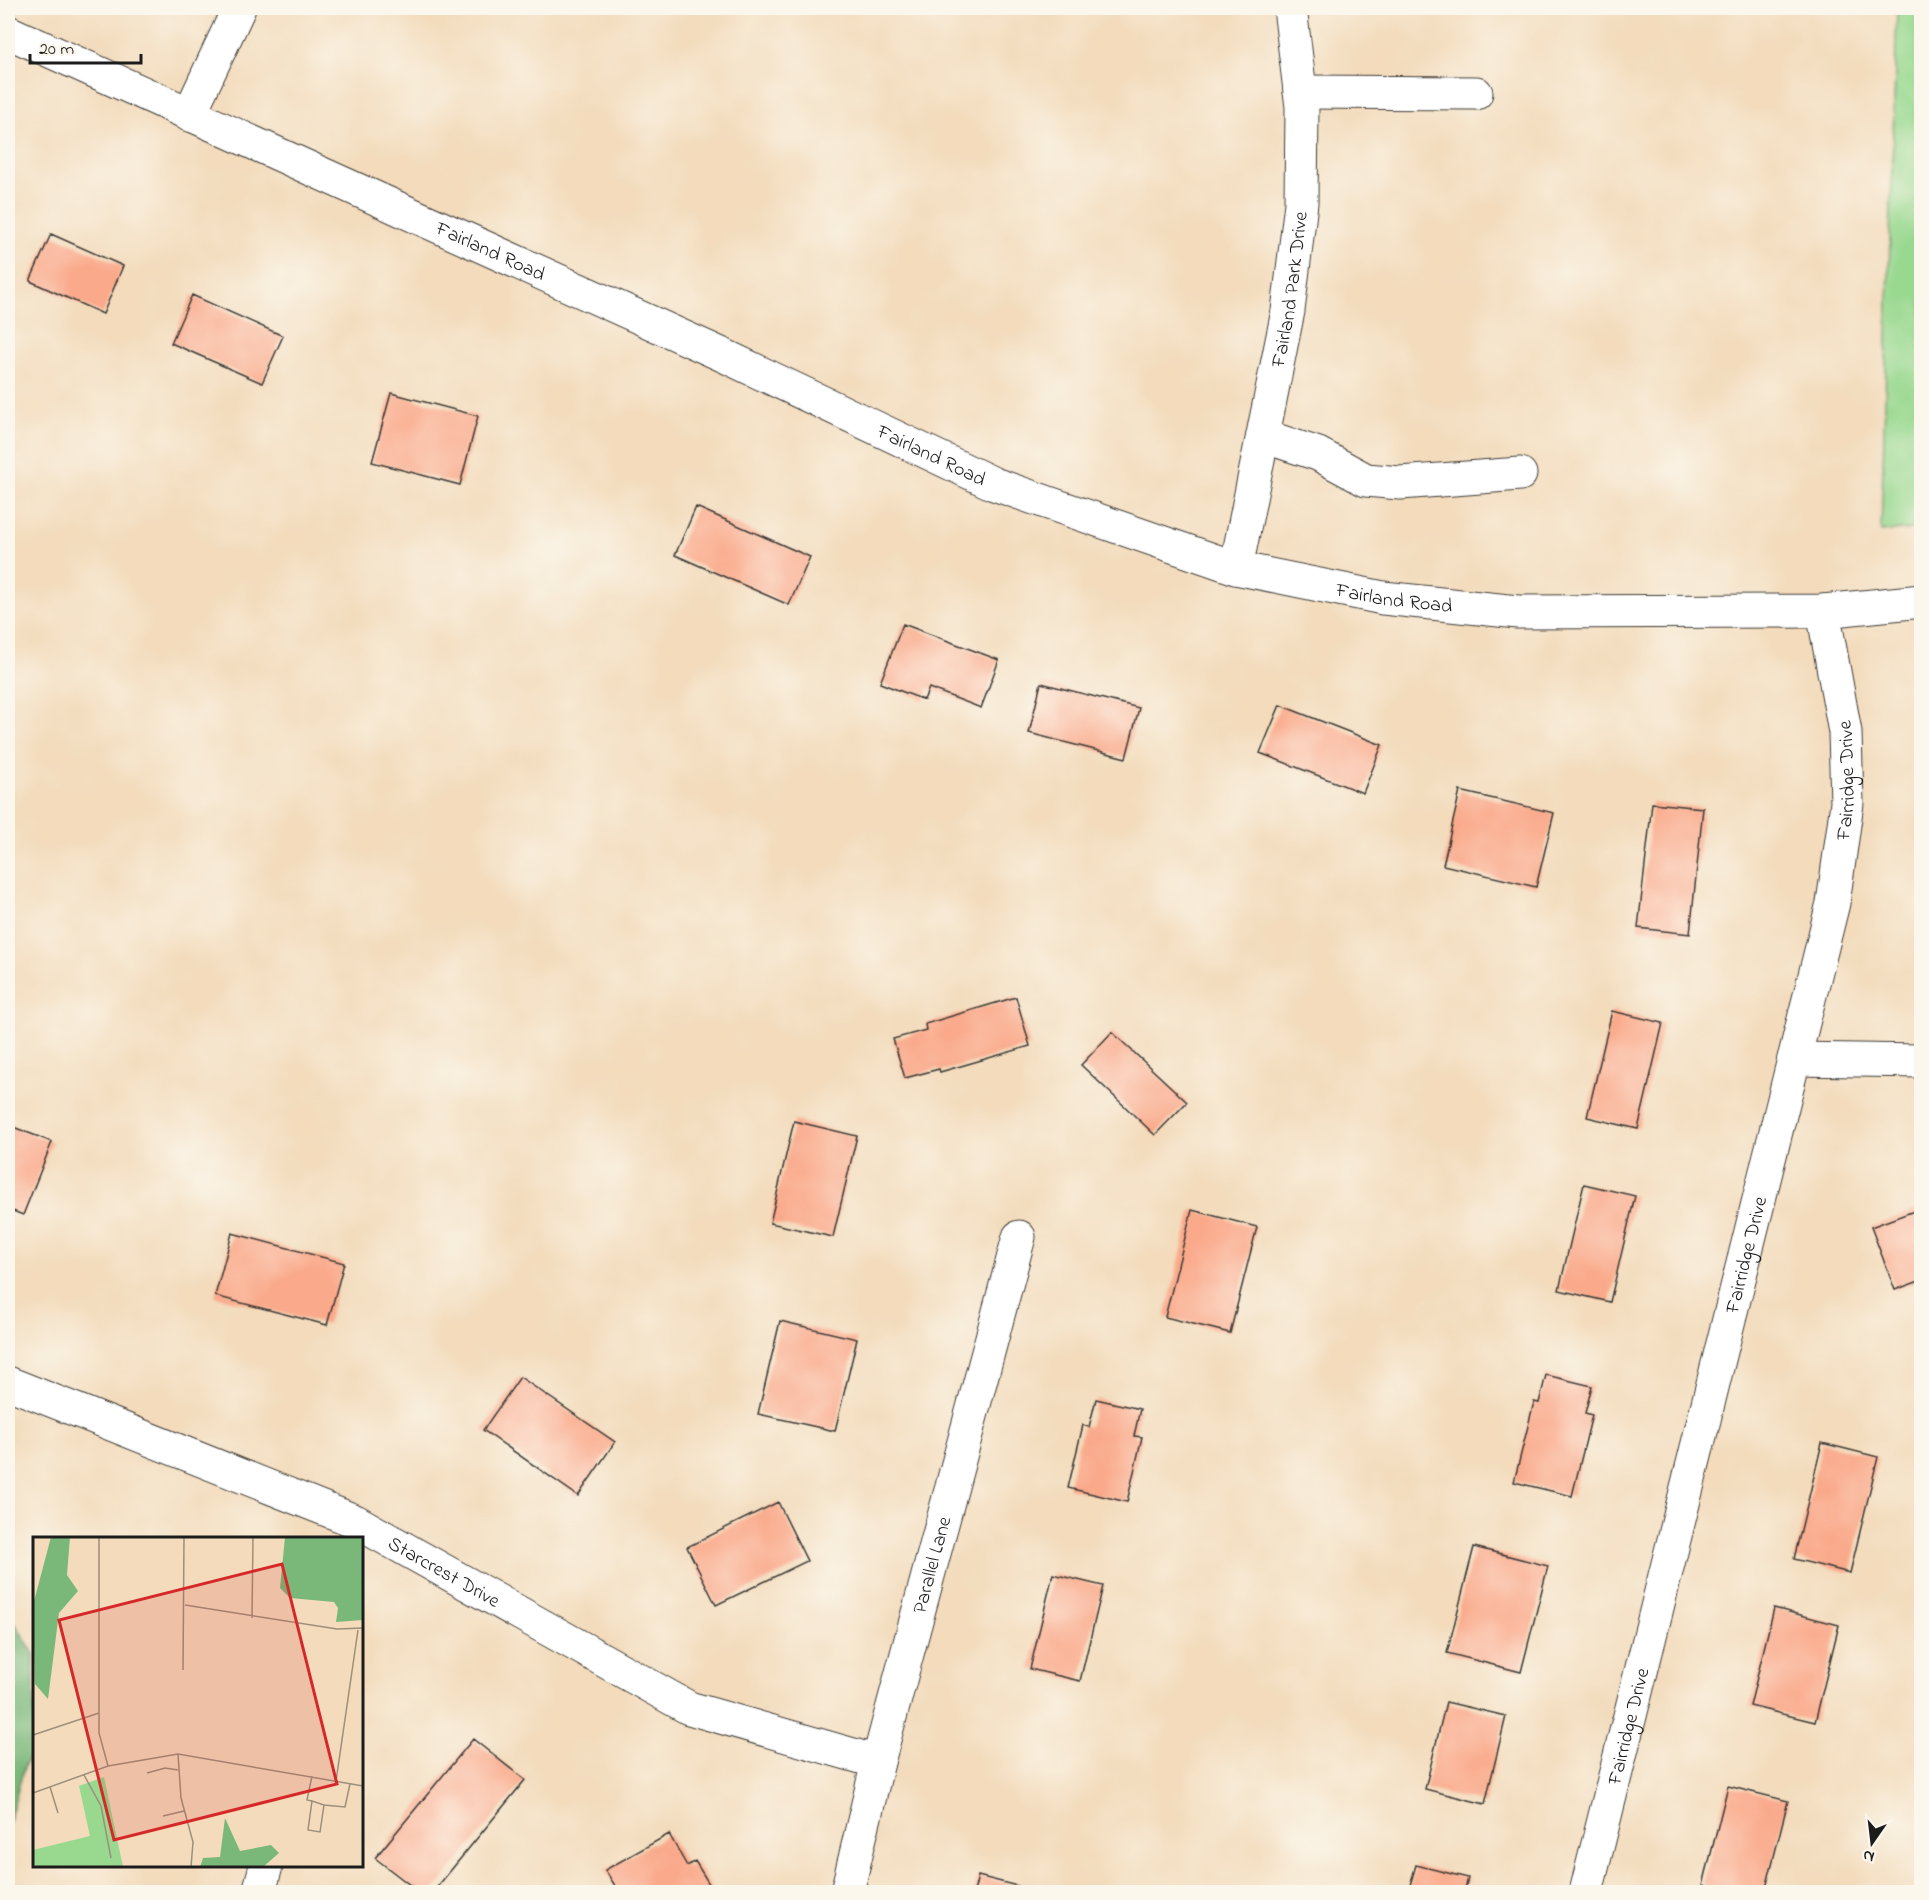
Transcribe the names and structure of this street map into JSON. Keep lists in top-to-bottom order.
{
  "streets": {
    "street": [
      "Fairland Road",
      "Fairland Park Drive",
      "Fairridge Drive",
      "Parallel Lane",
      "Starcrest Drive"
    ]
  },
  "crossings": [
    ["Fairland Road", "Fairland Park Drive"],
    ["Fairland Road", "Fairridge Drive"],
    ["Parallel Lane", "Starcrest Drive"]
  ],
  "scale_bar": "20 m",
  "north": "bottom"
}
